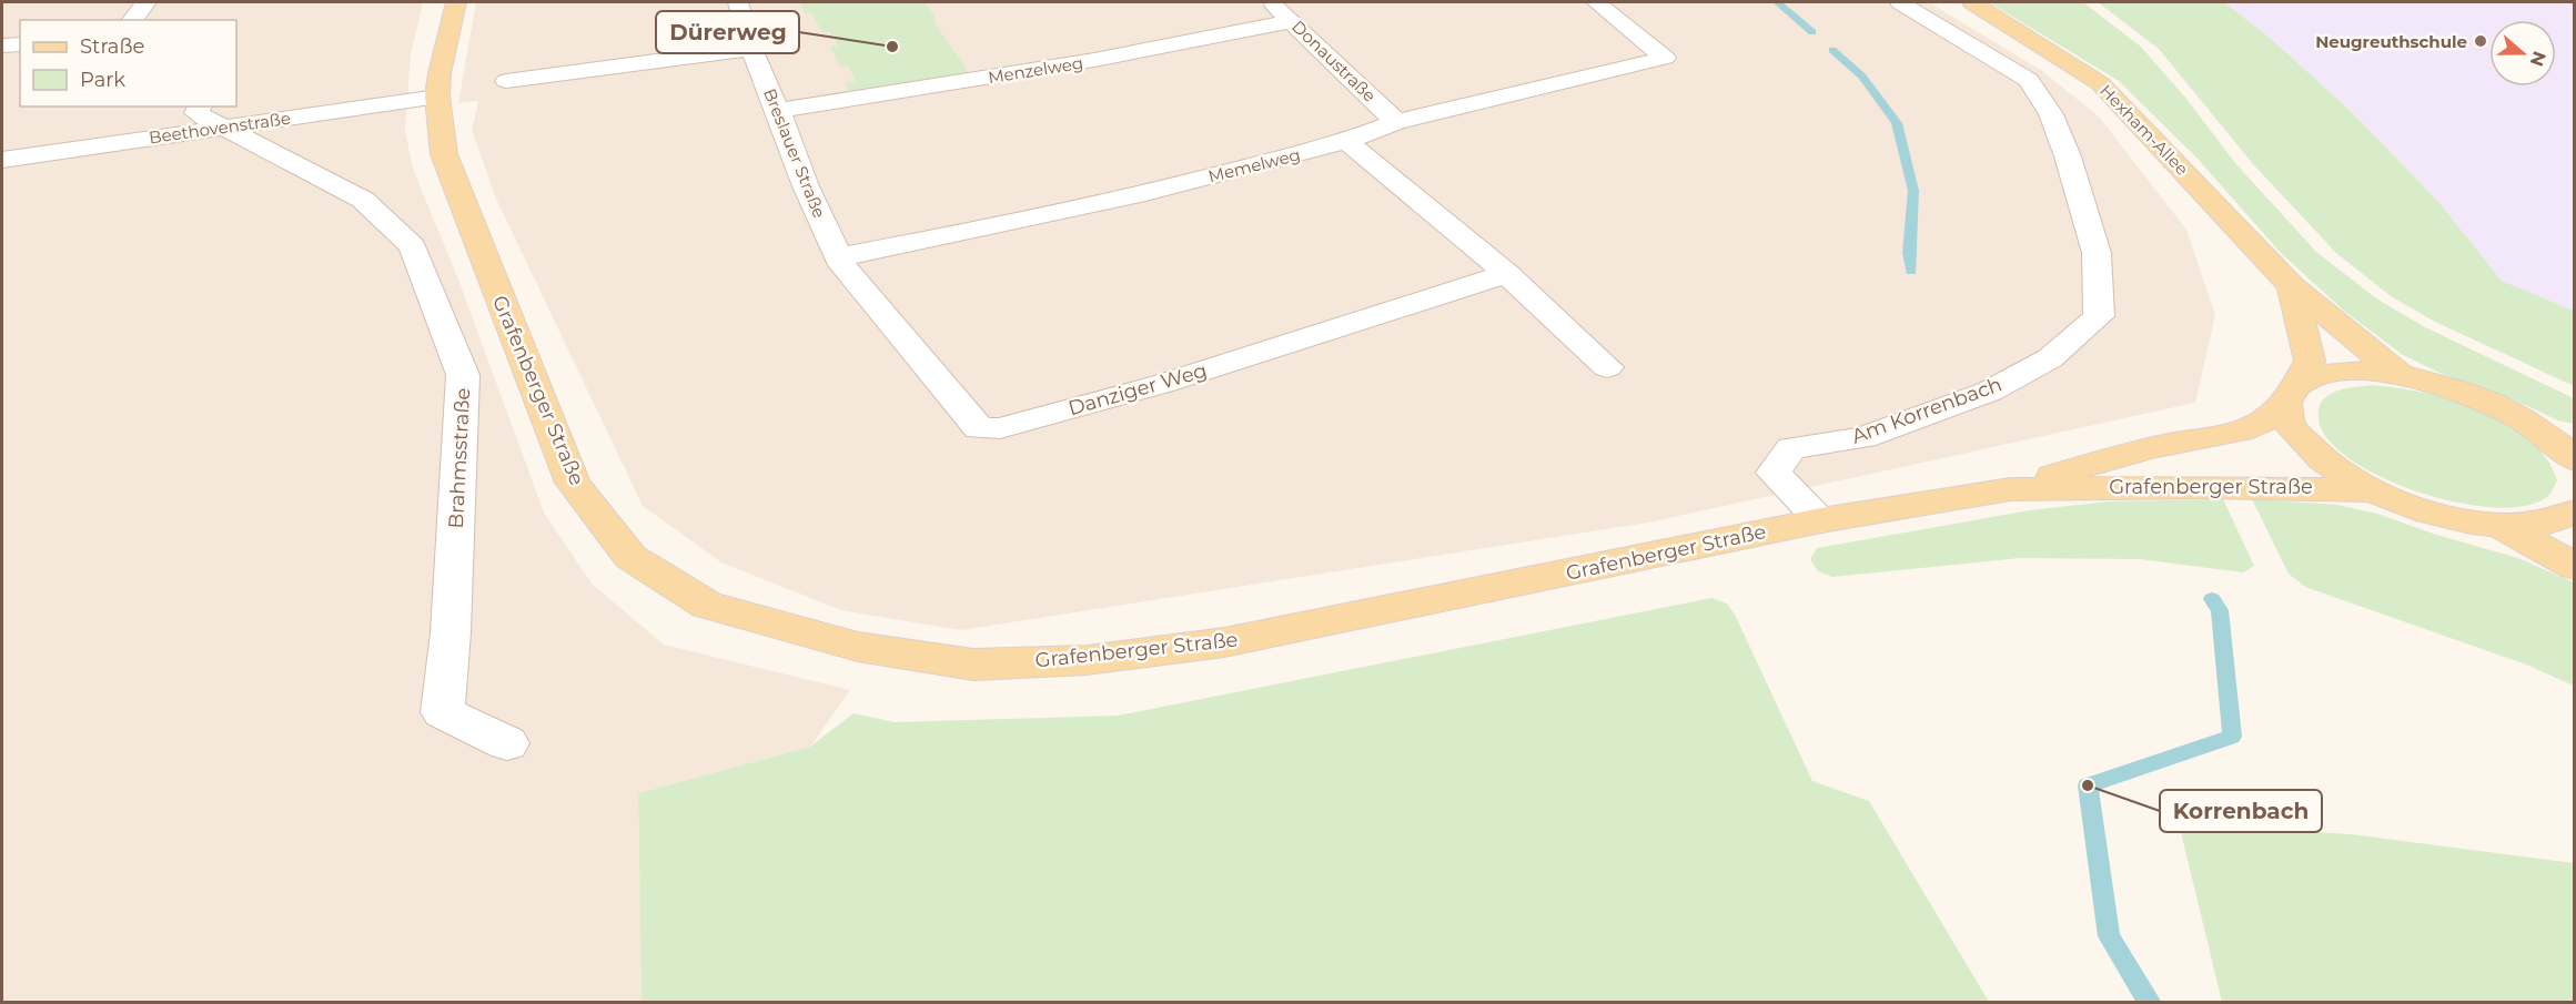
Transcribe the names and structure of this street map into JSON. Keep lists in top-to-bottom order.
{
  "streets": {
    "main road": ["Hexham-Allee", "Grafenberger Straße"],
    "street": [
      "Donaustraße",
      "Menzelweg",
      "Beethovenstraße",
      "Breslauer Straße",
      "Memelweg",
      "Danziger Weg",
      "Am Korrenbach",
      "Brahmsstraße"
    ]
  },
  "crossings": [
    ["Donaustraße", "Menzelweg"],
    ["Donaustraße", "Memelweg"],
    ["Menzelweg", "Breslauer Straße"],
    ["Beethovenstraße", "Grafenberger Straße"],
    ["Beethovenstraße", "Brahmsstraße"],
    ["Hexham-Allee", "Grafenberger Straße"],
    ["Breslauer Straße", "Memelweg"],
    ["Breslauer Straße", "Danziger Weg"],
    ["Memelweg", "Danziger Weg"],
    ["Grafenberger Straße", "Am Korrenbach"]
  ],
  "places": ["Neugreuthschule", "Dürerweg", "Korrenbach"],
  "legend": ["Straße", "Park"],
  "north": "right"
}
